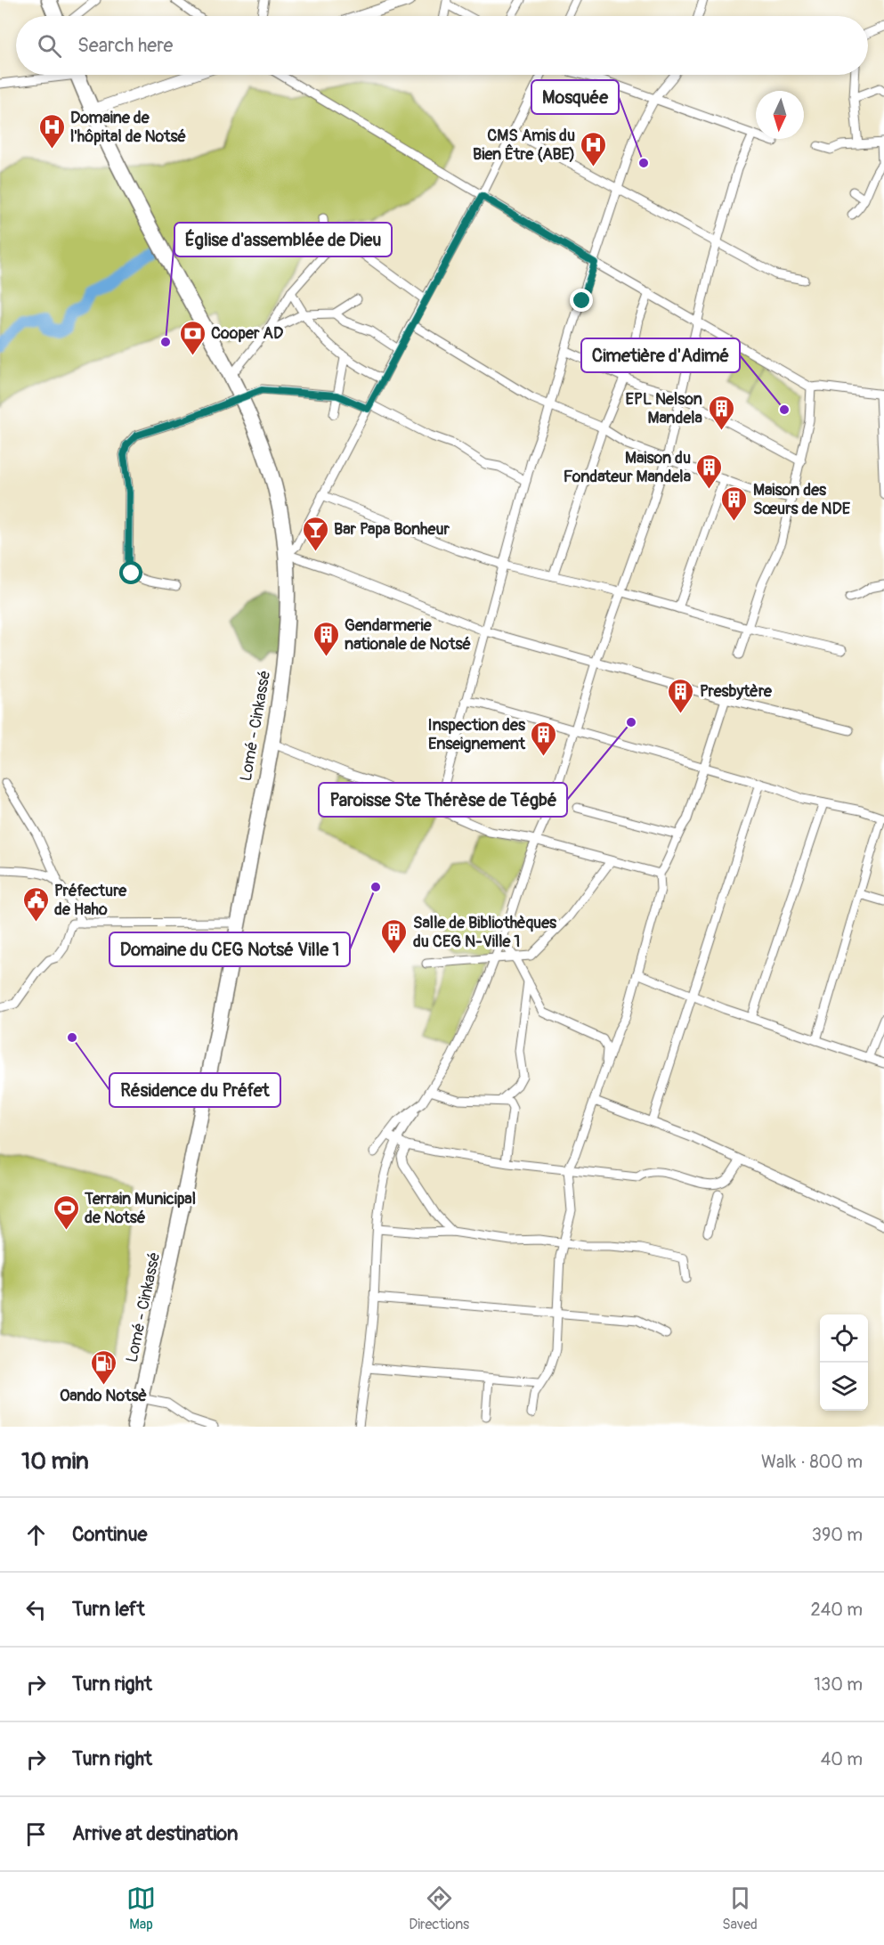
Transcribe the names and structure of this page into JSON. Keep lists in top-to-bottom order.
{
  "streets": {
    "highway": ["Lomé - Cinkassé"]
  },
  "places": {
    "hospital": ["Domaine de l'hôpital de Notsé", "CMS Amis du Bien Être (ABE)"],
    "other": [
      "Mosquée",
      "Église d'assemblée de Dieu",
      "Cimetière d'Adimé",
      "Paroisse Ste Thérèse de Tégbé",
      "Domaine du CEG Notsé Ville 1",
      "Résidence du Préfet"
    ],
    "bank": ["Cooper AD"],
    "building": [
      "EPL Nelson Mandela",
      "Maison du Fondateur Mandela",
      "Maison des Sœurs de NDE",
      "Gendarmerie nationale de Notsé",
      "Presbytère",
      "Inspection des Enseignement",
      "Salle de Bibliothèques du CEG N-Ville 1"
    ],
    "bar": ["Bar Papa Bonheur"],
    "public building": ["Préfecture de Haho"],
    "sports": ["Terrain Municipal de Notsé"],
    "fuel station": ["Oando Notsè"]
  },
  "north": "bottom",
  "page": {
    "search": "Search here",
    "heading": ["10 min", "Walk · 800 m"],
    "list": [
      ["Continue", "390 m"],
      ["Turn left", "240 m"],
      ["Turn right", "130 m"],
      ["Turn right", "40 m"],
      "Arrive at destination"
    ],
    "nav": ["Map", "Directions", "Saved"]
  }
}
